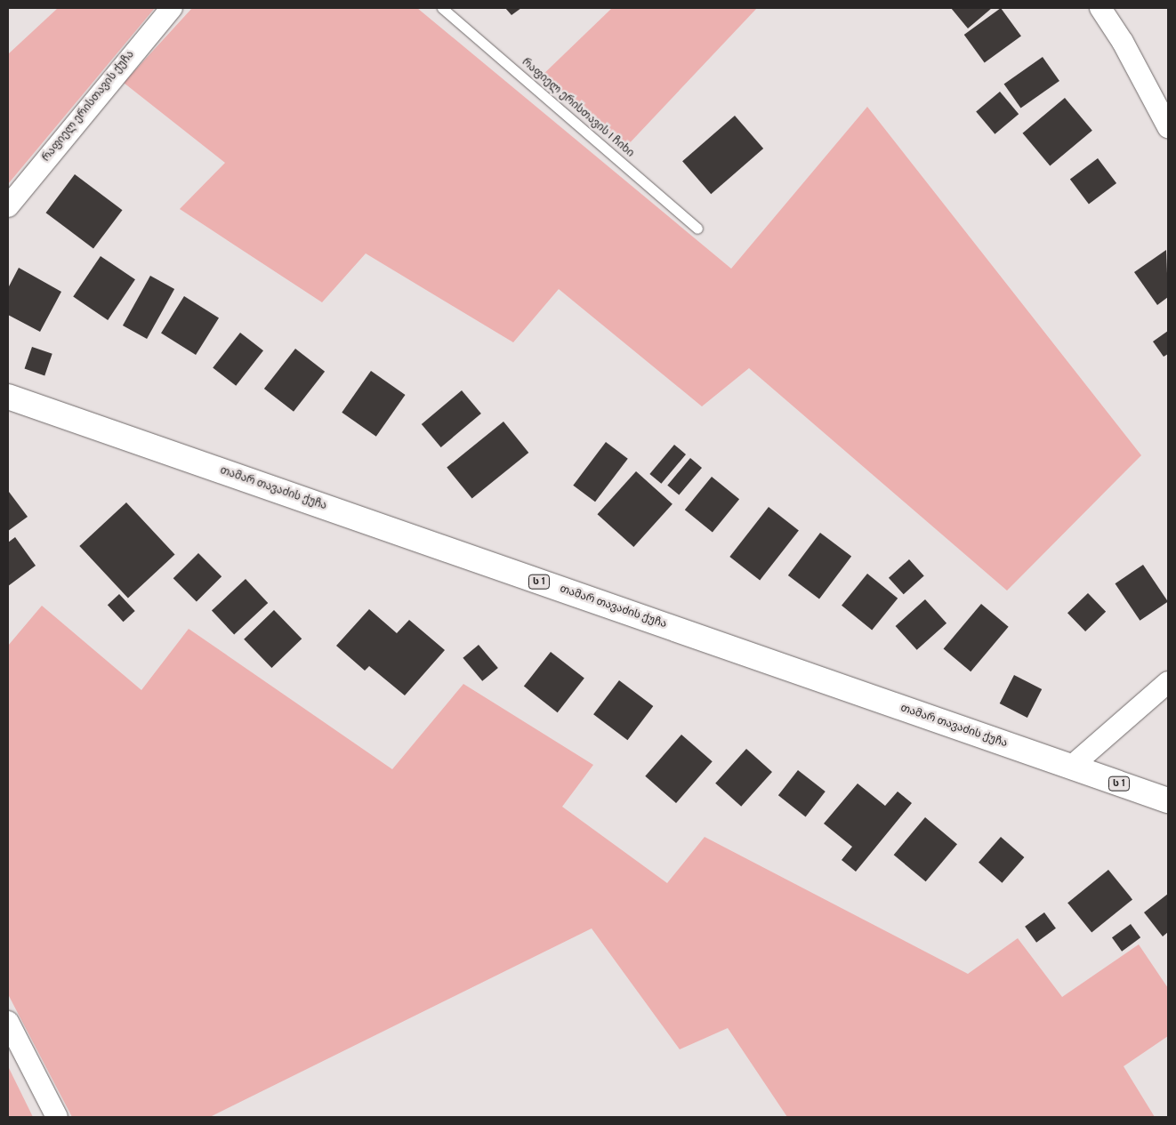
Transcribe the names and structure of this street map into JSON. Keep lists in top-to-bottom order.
{
  "streets": {
    "highway": ["თამარ თავაძის ქუჩა", "ს 1"],
    "street": ["რაფიელ ერისთავის ქუჩა"],
    "lane": ["რაფიელ ერისთავის I ჩიხი"]
  }
}
